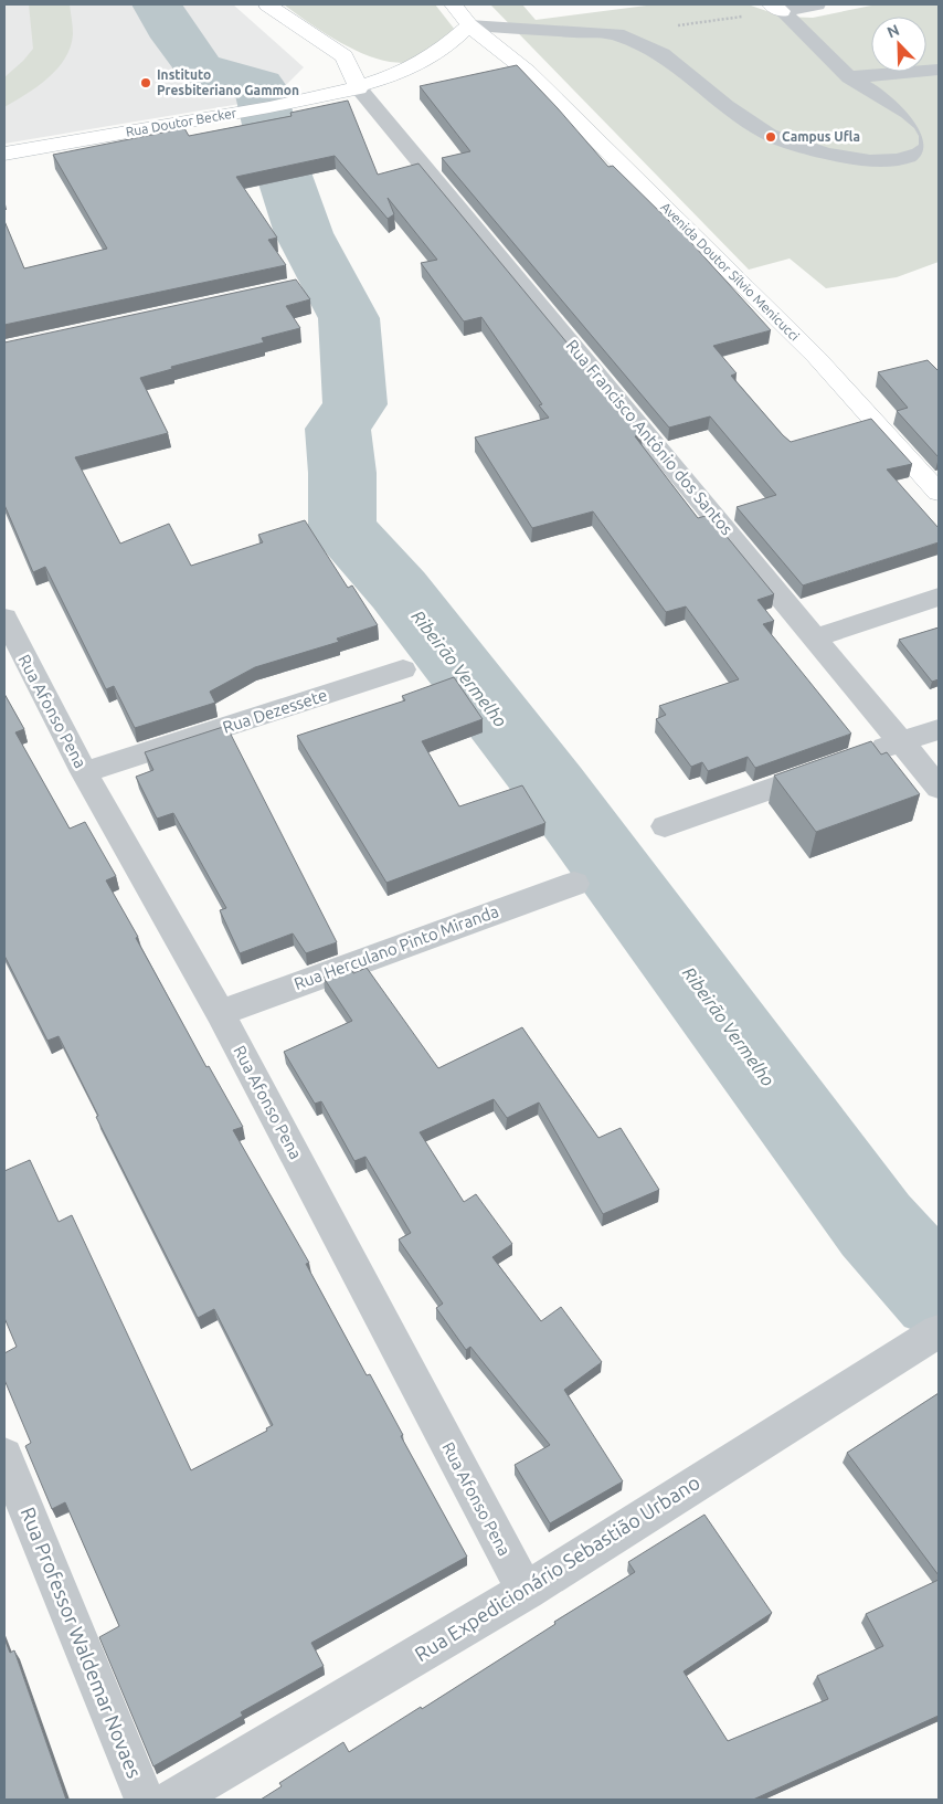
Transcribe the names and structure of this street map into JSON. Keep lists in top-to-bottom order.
{
  "streets": {
    "main road": ["Rua Doutor Becker", "Avenida Doutor Sílvio Menicucci"],
    "street": [
      "Rua Francisco Antônio dos Santos",
      "Rua Afonso Pena",
      "Rua Dezessete",
      "Rua Herculano Pinto Miranda",
      "Rua Expedicionário Sebastião Urbano",
      "Rua Professor Waldemar Novaes"
    ]
  },
  "crossings": [
    ["Rua Doutor Becker", "Avenida Doutor Sílvio Menicucci"],
    ["Rua Doutor Becker", "Rua Francisco Antônio dos Santos"],
    ["Rua Afonso Pena", "Rua Dezessete"],
    ["Rua Afonso Pena", "Rua Herculano Pinto Miranda"],
    ["Rua Afonso Pena", "Rua Expedicionário Sebastião Urbano"]
  ],
  "water": ["Ribeirão Vermelho"],
  "places": ["Instituto Presbiteriano Gammon", "Campus Ufla"],
  "north": "top left"
}
